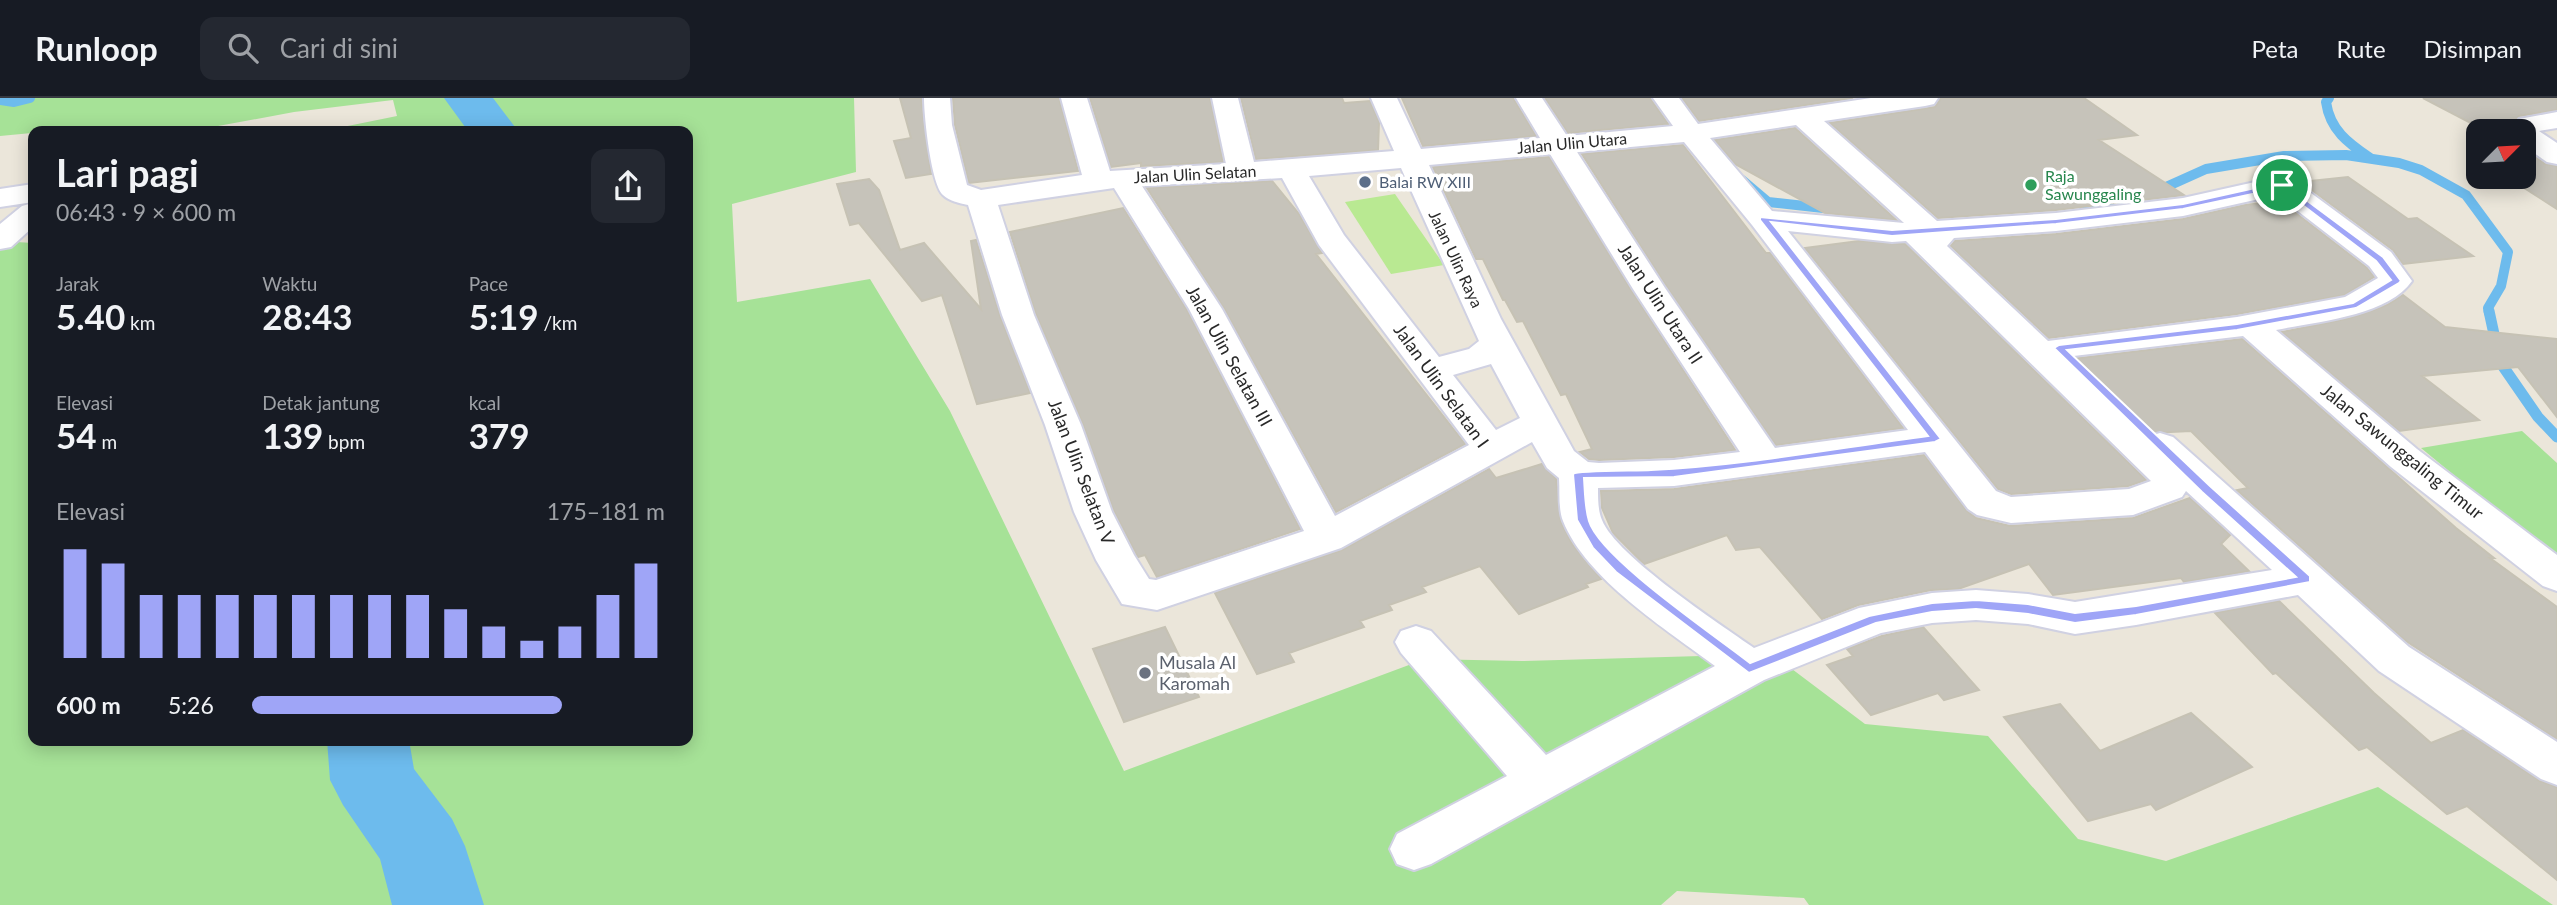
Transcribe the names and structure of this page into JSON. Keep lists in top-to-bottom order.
{
  "streets": {
    "street": [
      "Jalan Ulin Utara",
      "Jalan Ulin Selatan",
      "Jalan Ulin Raya",
      "Jalan Ulin Utara II",
      "Jalan Ulin Selatan III",
      "Jalan Ulin Selatan I",
      "Jalan Sawunggaling Timur",
      "Jalan Ulin Selatan V"
    ]
  },
  "crossings": [
    ["Jalan Ulin Utara", "Jalan Ulin Selatan"],
    ["Jalan Ulin Utara", "Jalan Ulin Raya"],
    ["Jalan Ulin Utara", "Jalan Ulin Utara II"],
    ["Jalan Ulin Selatan", "Jalan Ulin Raya"],
    ["Jalan Ulin Selatan", "Jalan Ulin Selatan III"],
    ["Jalan Ulin Selatan", "Jalan Ulin Selatan I"],
    ["Jalan Ulin Selatan", "Jalan Ulin Selatan V"],
    ["Jalan Ulin Selatan III", "Jalan Ulin Selatan I"],
    ["Jalan Ulin Selatan III", "Jalan Ulin Selatan V"],
    ["Jalan Ulin Selatan I", "Jalan Ulin Selatan V"]
  ],
  "places": ["Balai RW XIII", "Raja Sawunggaling", "Musala Al Karomah"],
  "north": "top right",
  "page": {
    "header": "Runloop",
    "search": "Cari di sini",
    "nav": ["Peta", "Rute", "Disimpan"],
    "heading": ["Lari pagi", "06:43 · 9 × 600 m"],
    "stats": [
      ["Jarak", "5.40 km"],
      ["Waktu", "28:43"],
      ["Pace", "5:19 /km"],
      ["Elevasi", "54 m"],
      ["Detak jantung", "139 bpm"],
      ["kcal", "379"]
    ],
    "chart": ["Elevasi", "175–181 m"],
    "list": [
      {
        "name": "600 m",
        "note": "5:26"
      }
    ]
  }
}
